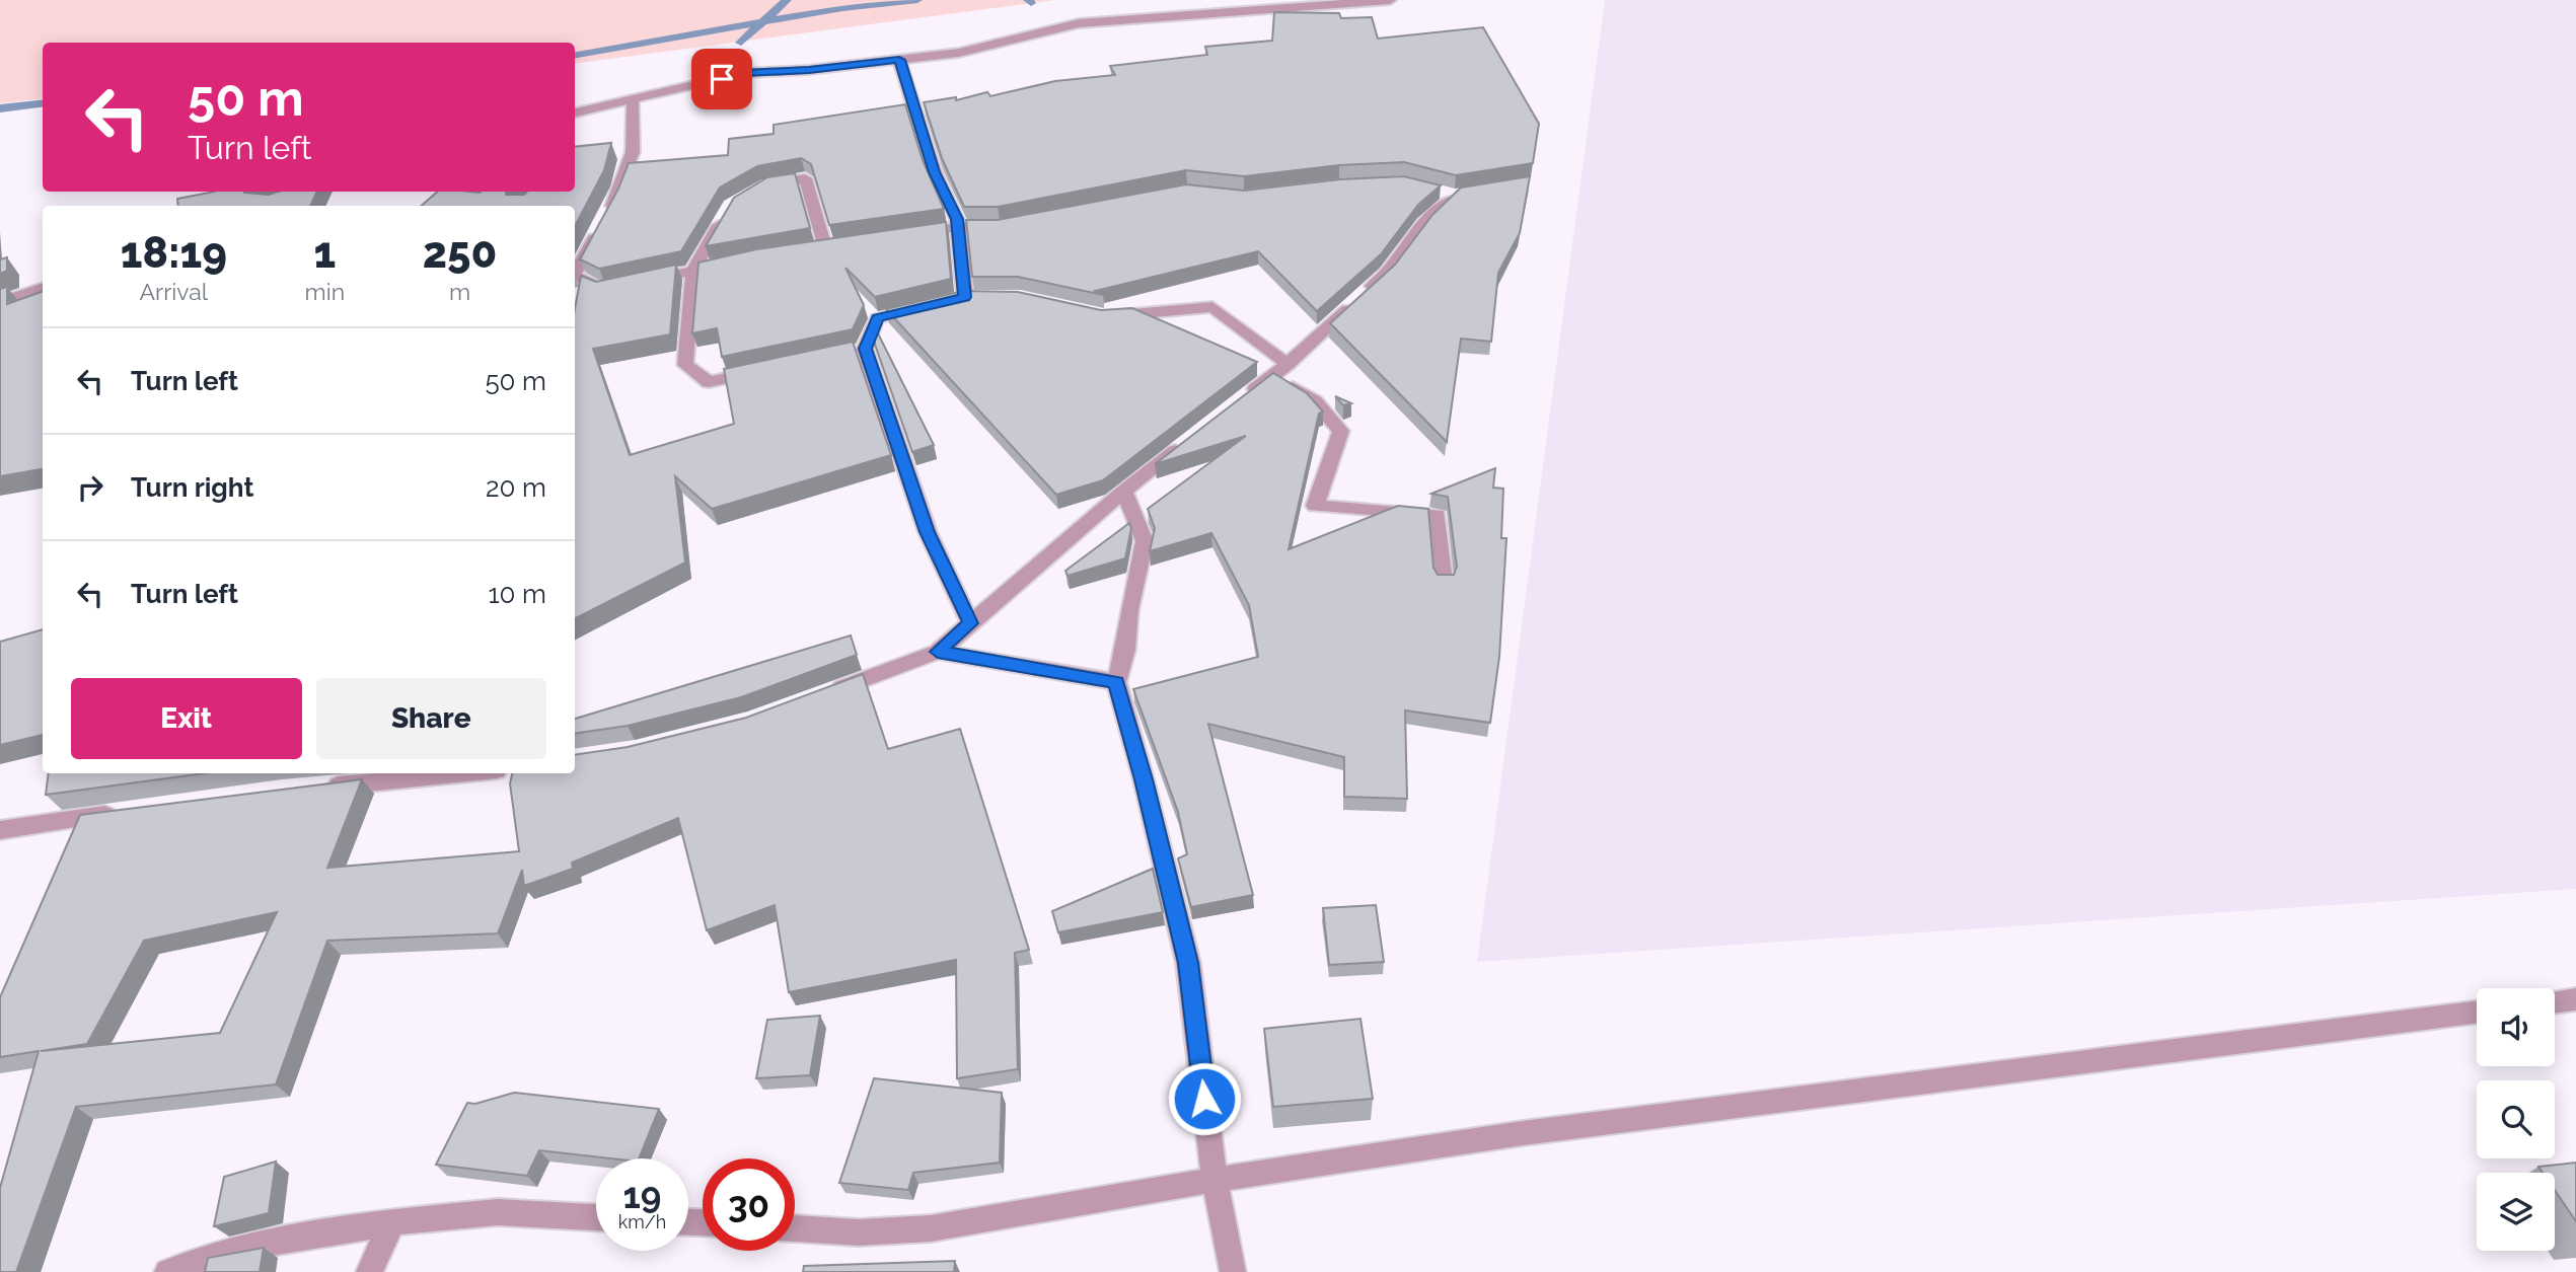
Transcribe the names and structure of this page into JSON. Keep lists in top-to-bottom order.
{
  "page": {
    "turn": ["50 m", "Turn left"],
    "eta": [
      "18:19",
      "Arrival",
      "1",
      "min",
      "250",
      "m"
    ],
    "list": [
      {
        "name": "Turn left",
        "value": "50 m"
      },
      {
        "name": "Turn right",
        "value": "20 m"
      },
      {
        "name": "Turn left",
        "value": "10 m"
      }
    ],
    "buttons": ["Exit", "Share"],
    "speed": "19 km/h",
    "limit": "30"
  }
}
